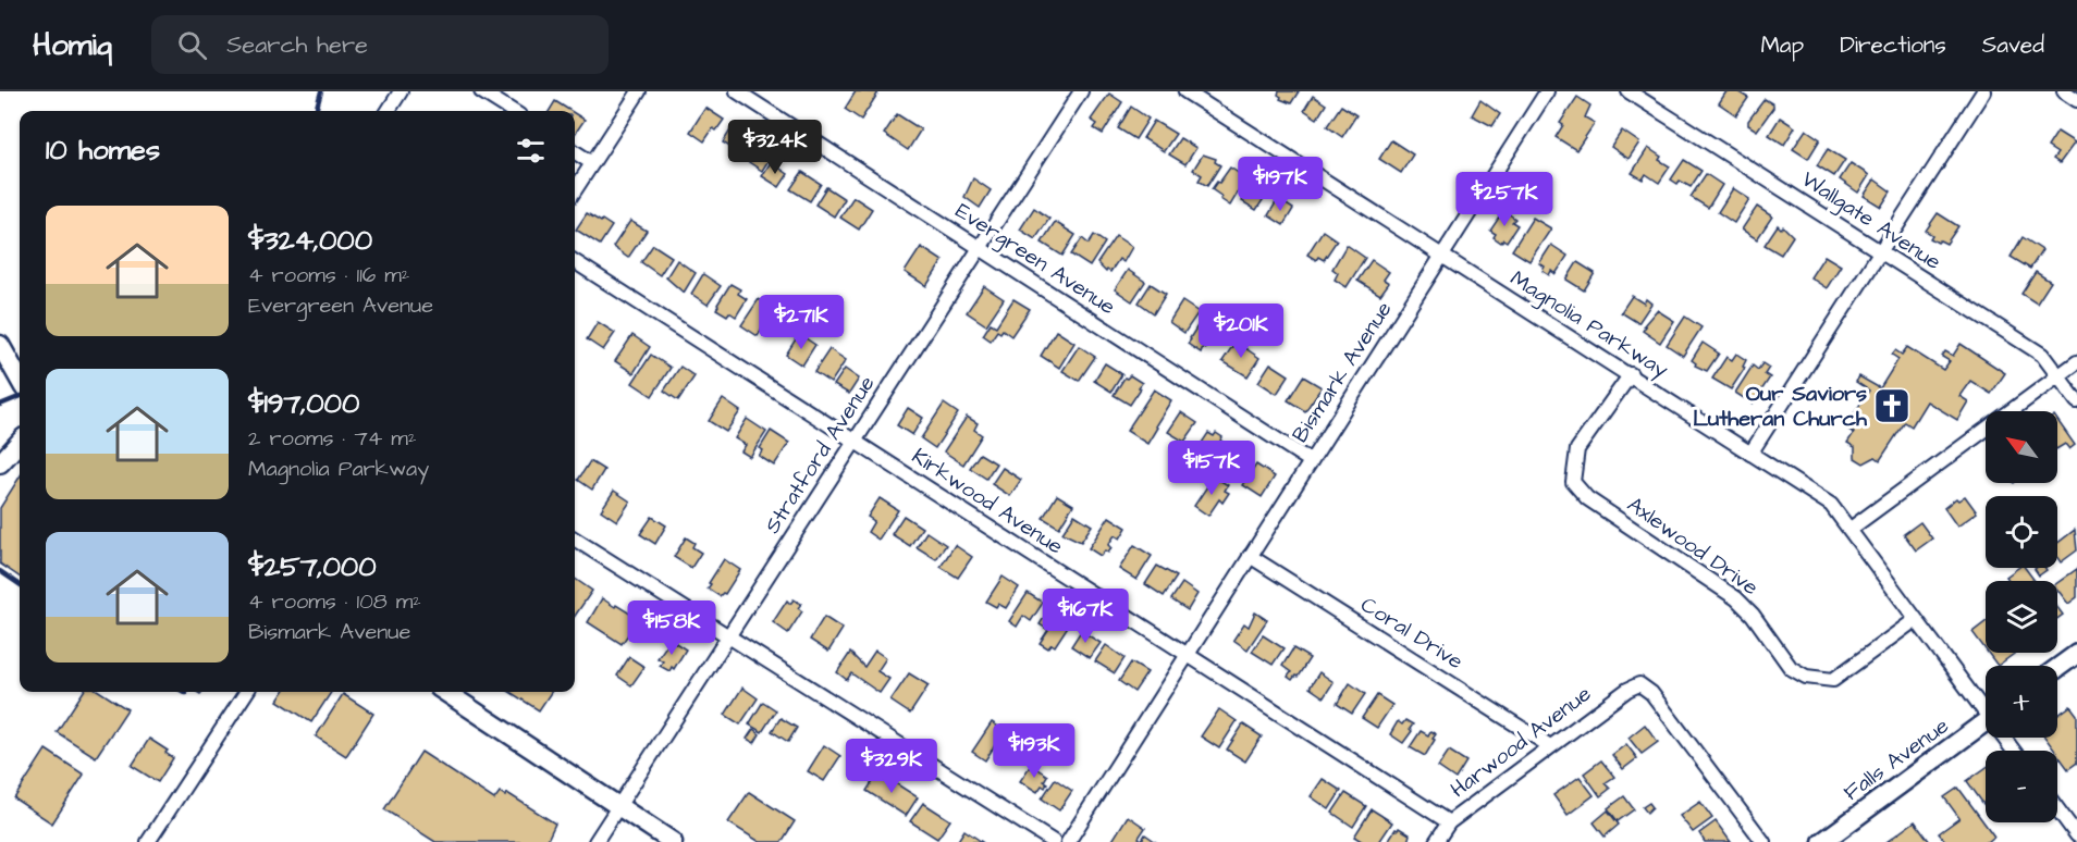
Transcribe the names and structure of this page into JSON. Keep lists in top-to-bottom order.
{
  "streets": {
    "main road": ["Falls Avenue"],
    "street": [
      "Wallgate Avenue",
      "Evergreen Avenue",
      "Magnolia Parkway",
      "Bismark Avenue",
      "Stratford Avenue",
      "Kirkwood Avenue",
      "Axlewood Drive",
      "Coral Drive",
      "Harwood Avenue"
    ]
  },
  "crossings": [
    ["Evergreen Avenue", "Bismark Avenue"],
    ["Evergreen Avenue", "Stratford Avenue"],
    ["Magnolia Parkway", "Bismark Avenue"],
    ["Magnolia Parkway", "Axlewood Drive"],
    ["Bismark Avenue", "Kirkwood Avenue"],
    ["Bismark Avenue", "Coral Drive"],
    ["Stratford Avenue", "Kirkwood Avenue"],
    ["Kirkwood Avenue", "Harwood Avenue"],
    ["Coral Drive", "Harwood Avenue"]
  ],
  "places": {
    "church": ["Our Saviors Lutheran Church"]
  },
  "north": "top left",
  "page": {
    "header": "Homiq",
    "search": "Search here",
    "nav": ["Map", "Directions", "Saved"],
    "heading": "10 homes",
    "price": [
      "$324K",
      "$197K",
      "$257K",
      "$271K",
      "$201K",
      "$157K",
      "$167K",
      "$158K",
      "$193K",
      "$329K"
    ],
    "list": [
      {
        "name": "$324,000",
        "note": "4 rooms · 116 m² · Evergreen Avenue"
      },
      {
        "name": "$197,000",
        "note": "2 rooms · 74 m² · Magnolia Parkway"
      },
      {
        "name": "$257,000",
        "note": "4 rooms · 108 m² · Bismark Avenue"
      }
    ],
    "map_buttons": ["+", "−"]
  }
}
